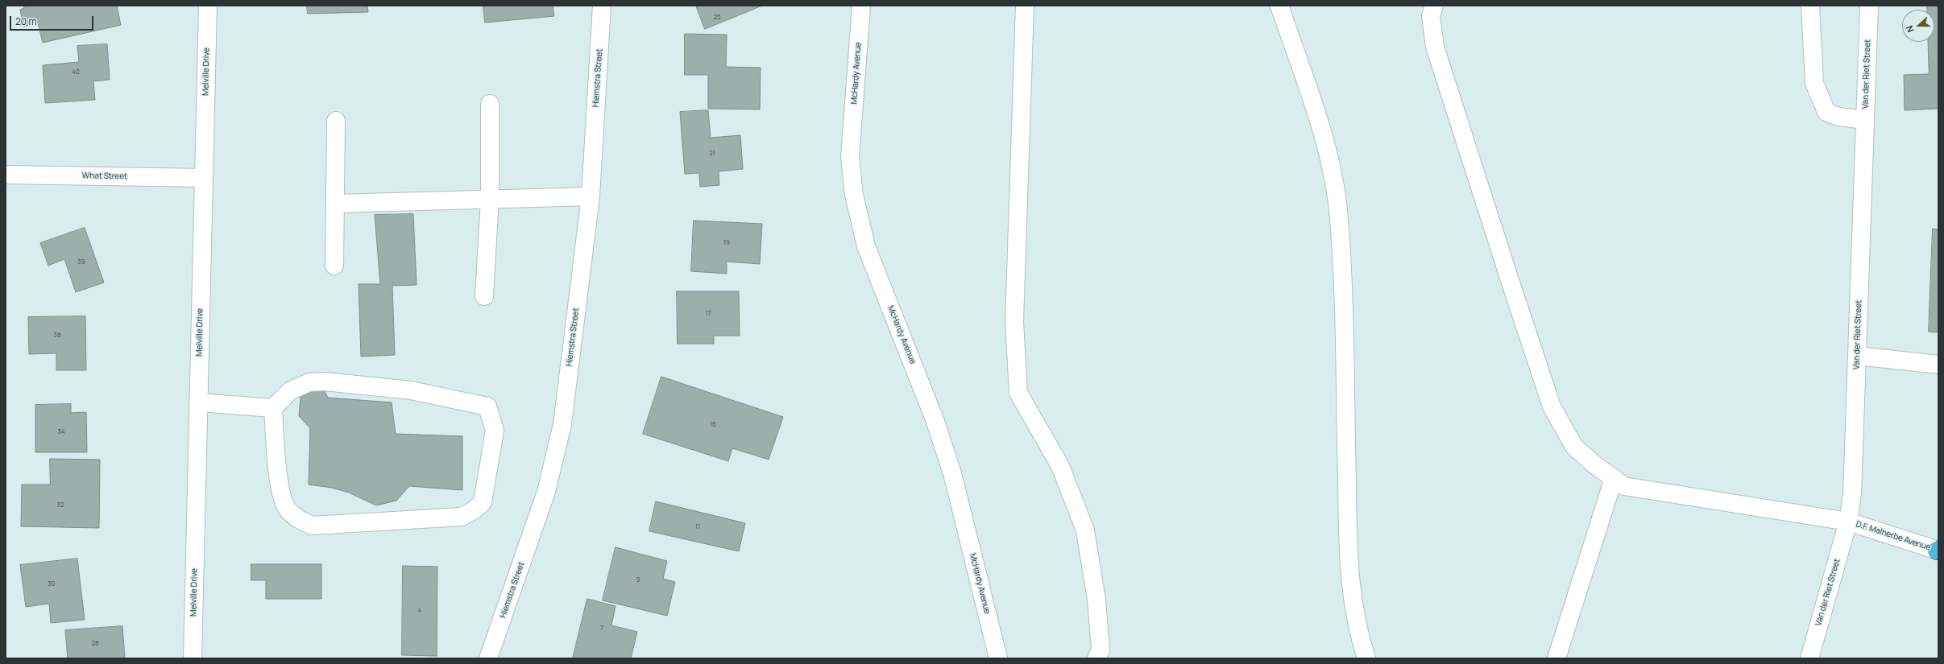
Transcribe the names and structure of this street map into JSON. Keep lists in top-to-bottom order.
{
  "streets": {
    "street": [
      "Melville Drive",
      "McHardy Avenue",
      "Van der Riet Street",
      "Hiemstra Street",
      "What Street",
      "D.F. Malherbe Avenue"
    ]
  },
  "crossings": [
    ["Melville Drive", "What Street"],
    ["Van der Riet Street", "D.F. Malherbe Avenue"]
  ],
  "house_numbers": [
    "25",
    "40",
    "21",
    "19",
    "39",
    "17",
    "38",
    "16",
    "34",
    "32",
    "11",
    "9",
    "30",
    "4",
    "7",
    "28"
  ],
  "scale_bar": "20 m",
  "north": "left"
}
